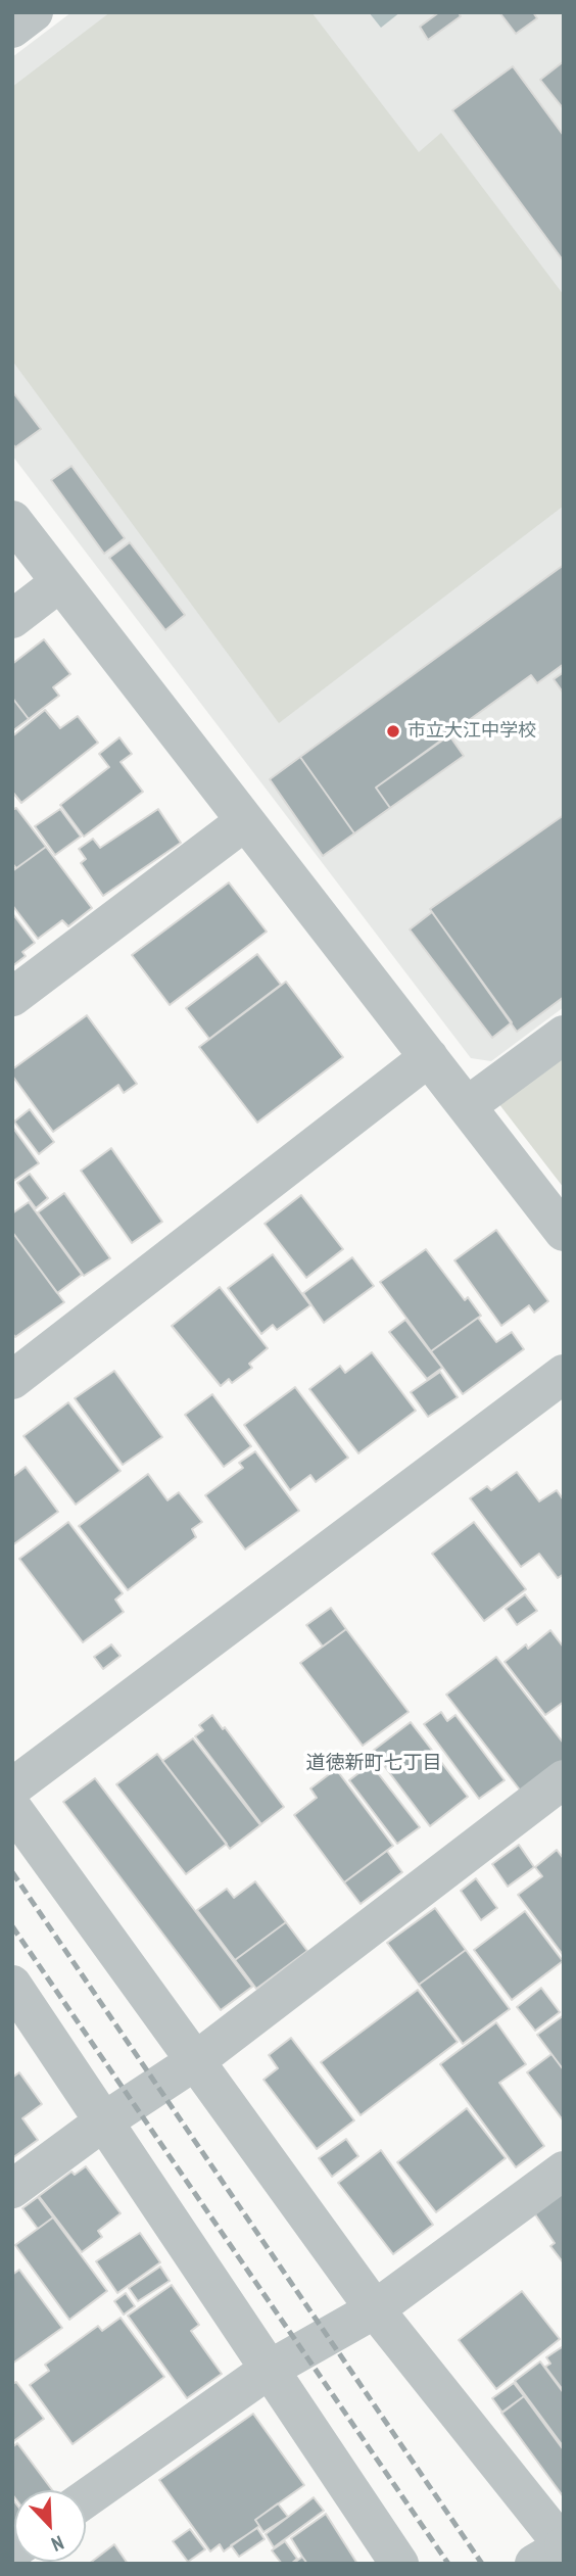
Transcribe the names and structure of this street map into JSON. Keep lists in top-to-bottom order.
{
  "districts": ["道徳新町七丁目"],
  "places": ["市立大江中学校"],
  "north": "bottom right"
}
